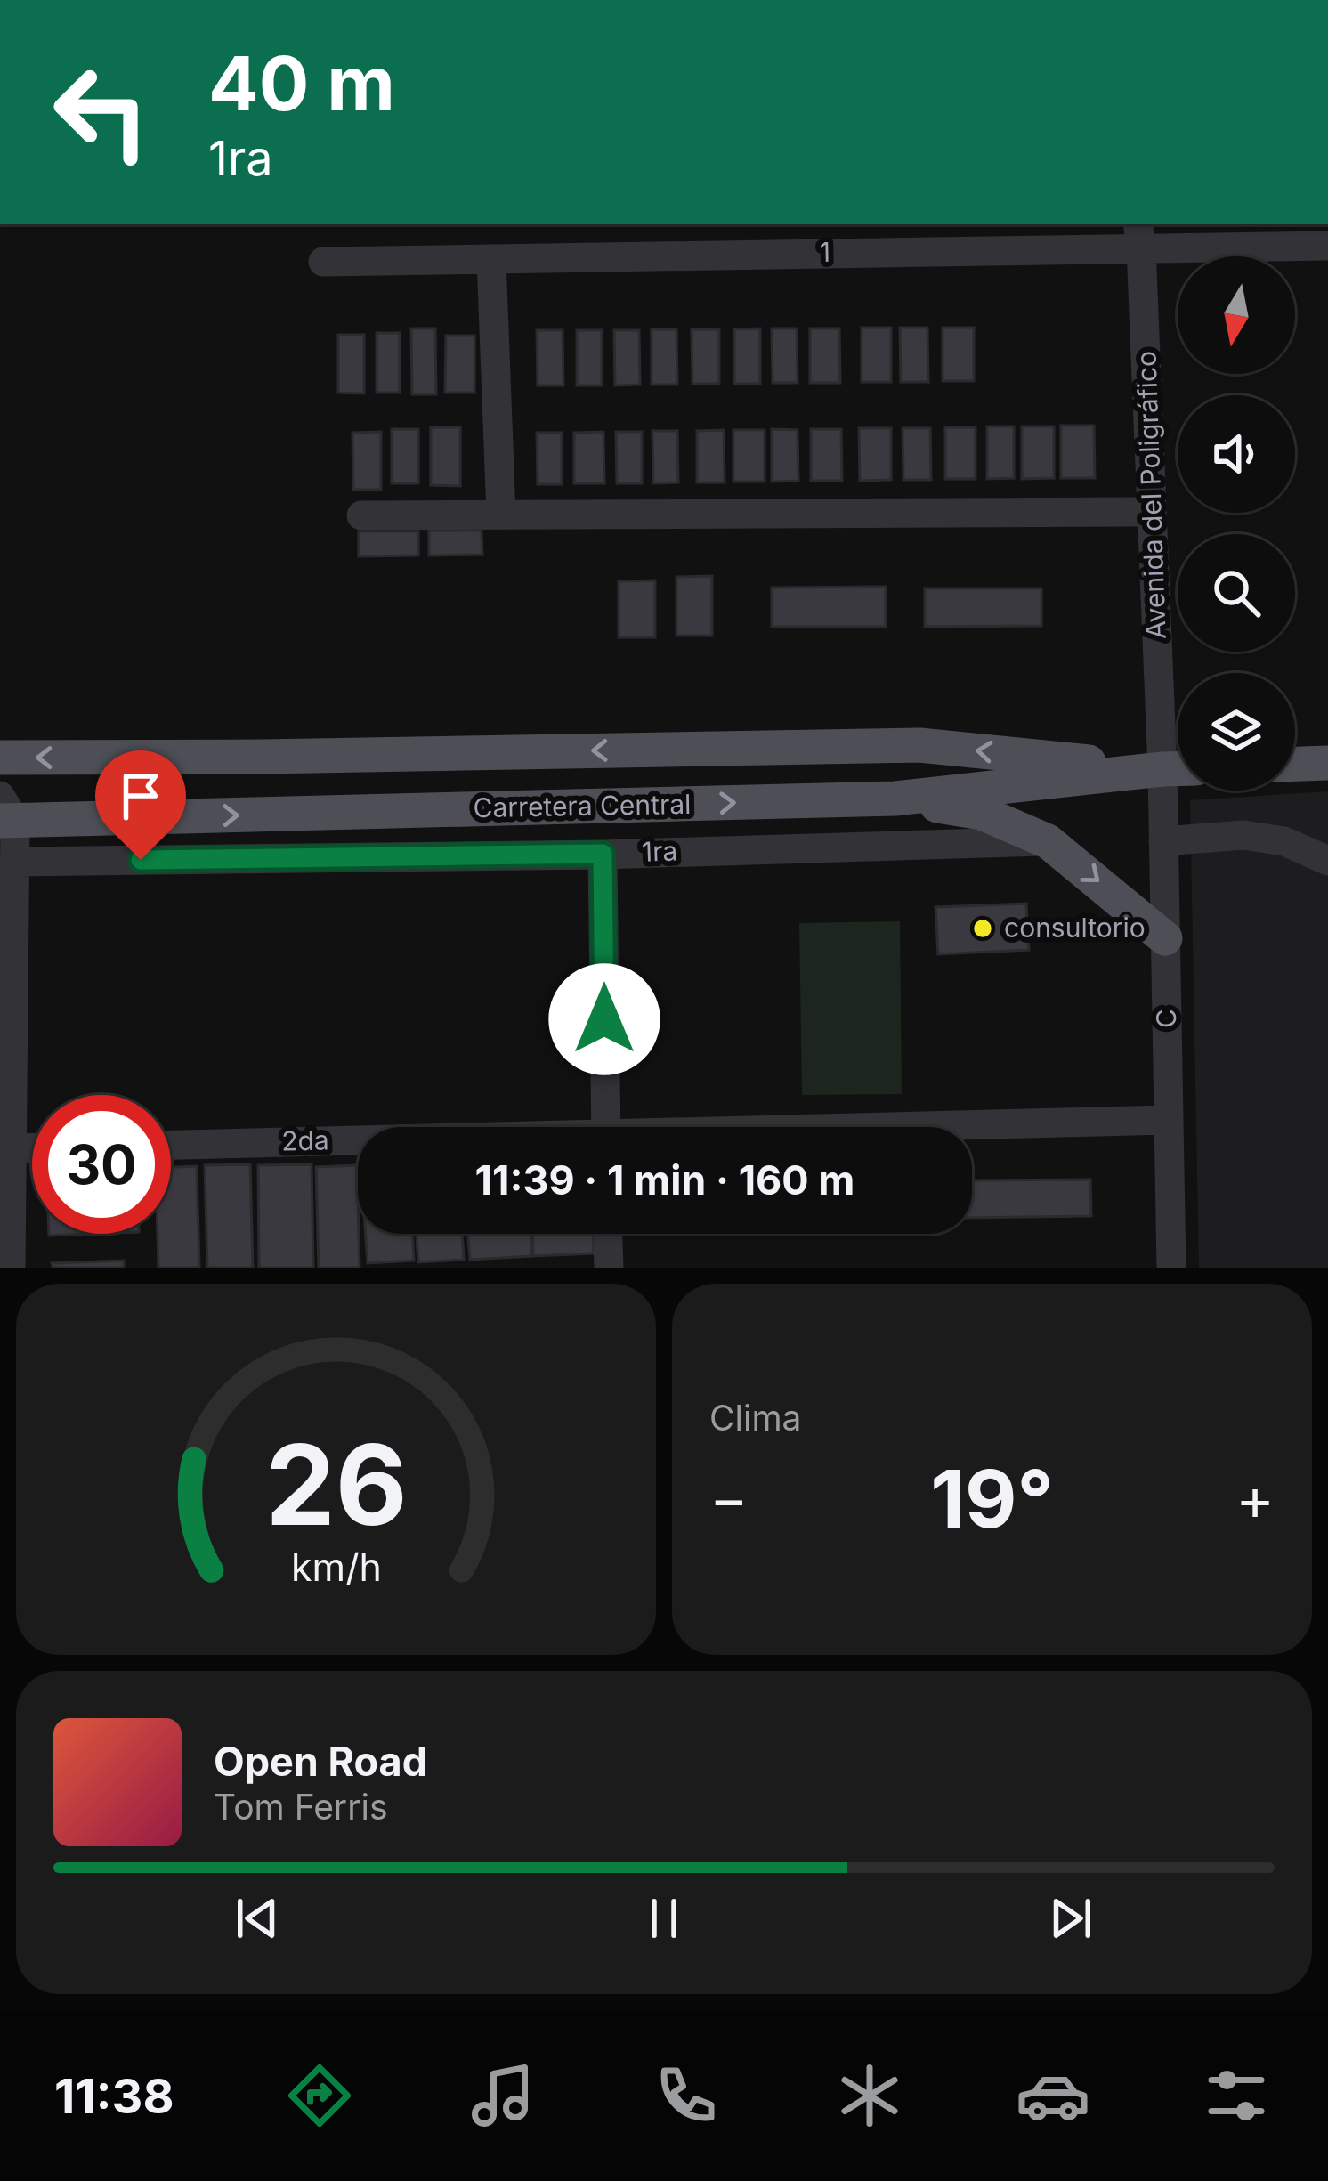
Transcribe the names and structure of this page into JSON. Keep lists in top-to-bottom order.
{
  "streets": {
    "main road": ["Carretera Central"],
    "street": [
      "1",
      "Avenida del Poligráfico",
      "1ra",
      "C",
      "2da"
    ]
  },
  "crossings": [
    ["1", "Avenida del Poligráfico"],
    ["C", "2da"]
  ],
  "places": ["consultorio"],
  "north": "bottom",
  "page": {
    "turn": ["40 m", "1ra"],
    "limit": "30",
    "trip": "11:39 · 1 min · 160 m",
    "tile": "Clima",
    "heat": ["−", "19°", "+"],
    "song": ["Open Road", "Tom Ferris"],
    "tabs": "11:38",
    "gauge": ["26", "km/h"]
  }
}
